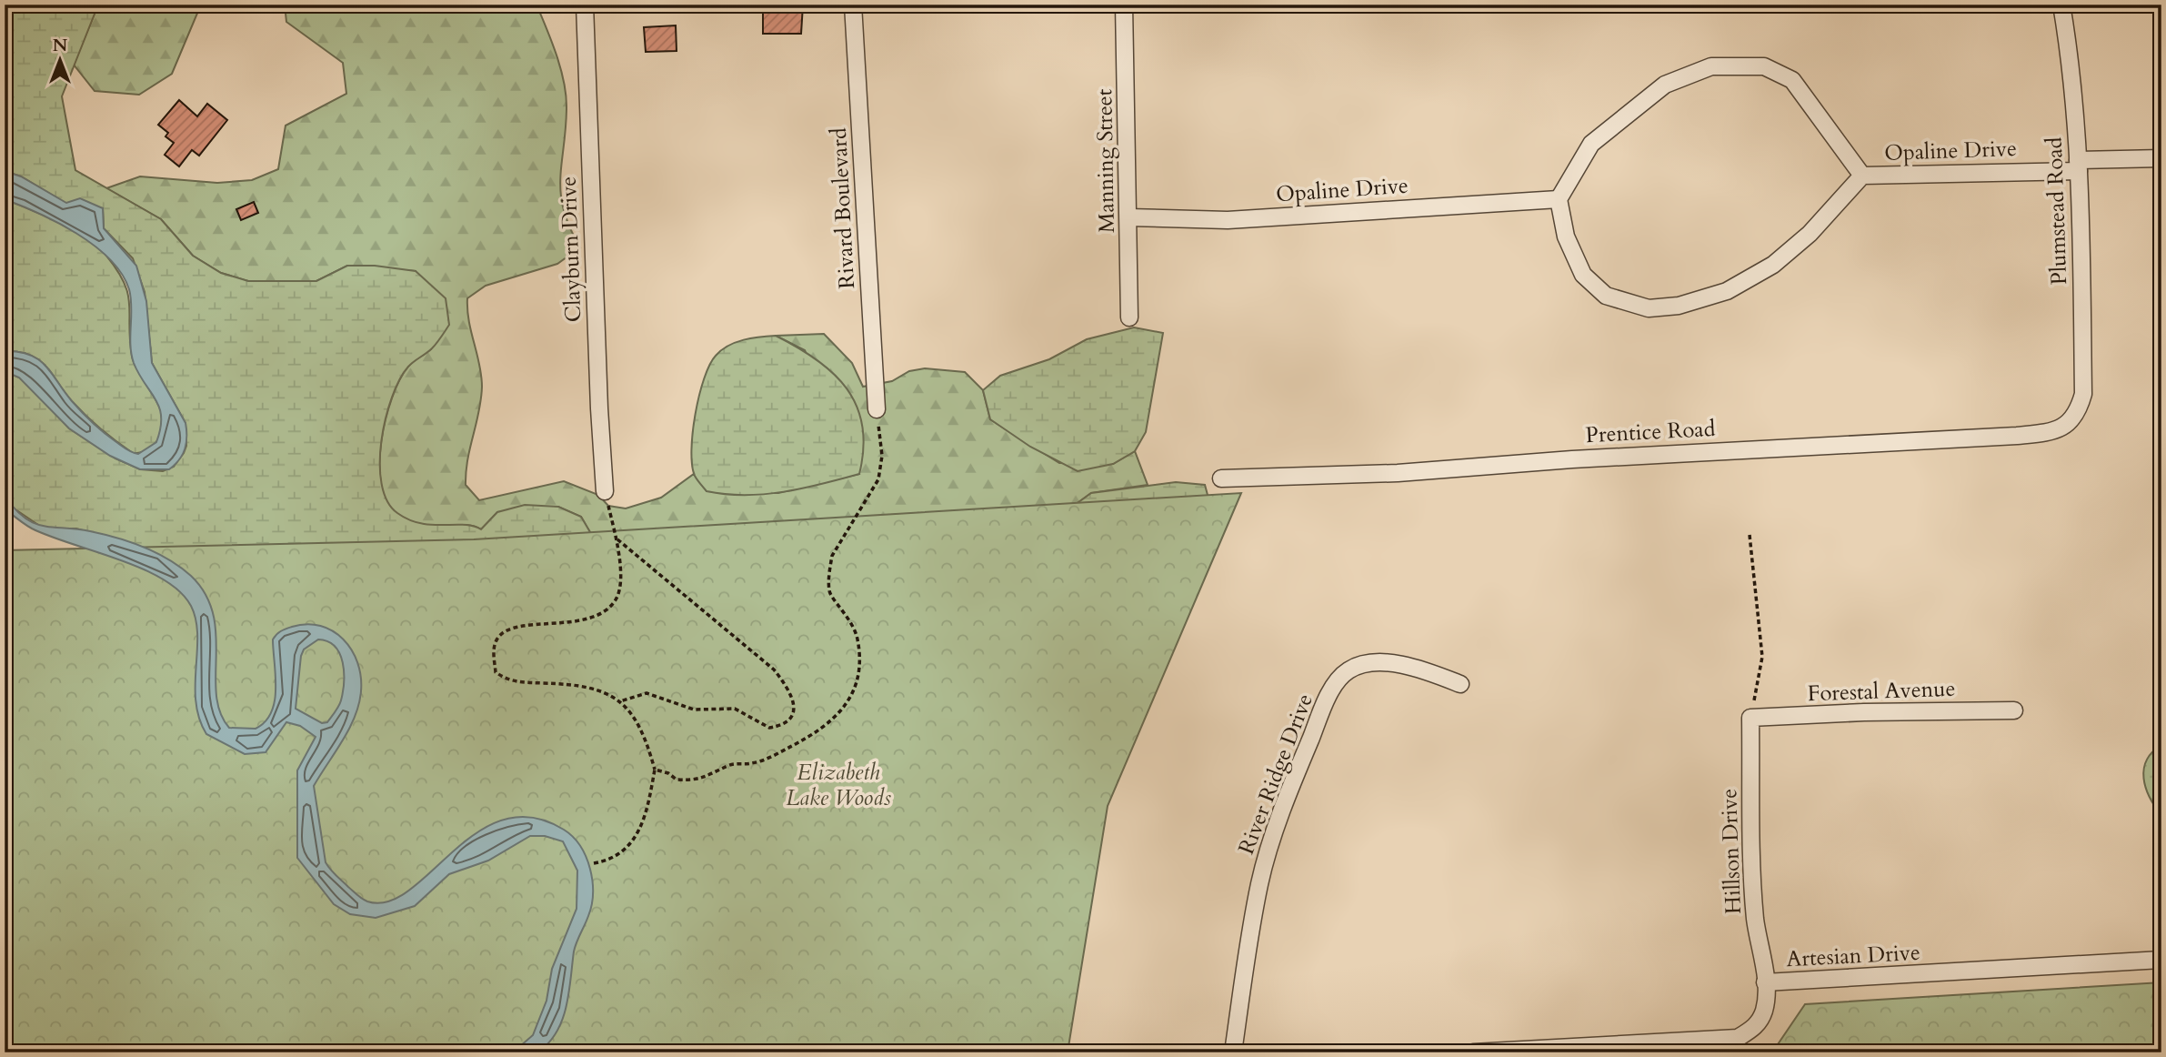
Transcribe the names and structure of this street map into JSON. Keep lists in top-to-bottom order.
{
  "streets": {
    "street": [
      "Opaline Drive",
      "Manning Street",
      "Rivard Boulevard",
      "Plumstead Road",
      "Clayburn Drive",
      "Prentice Road",
      "Forestal Avenue",
      "River Ridge Drive",
      "Hillson Drive",
      "Artesian Drive"
    ]
  },
  "crossings": [
    ["Opaline Drive", "Manning Street"],
    ["Opaline Drive", "Plumstead Road"],
    ["Plumstead Road", "Prentice Road"],
    ["Forestal Avenue", "Hillson Drive"],
    ["Hillson Drive", "Artesian Drive"]
  ],
  "parks": ["Elizabeth Lake Woods"],
  "north": "top"
}
